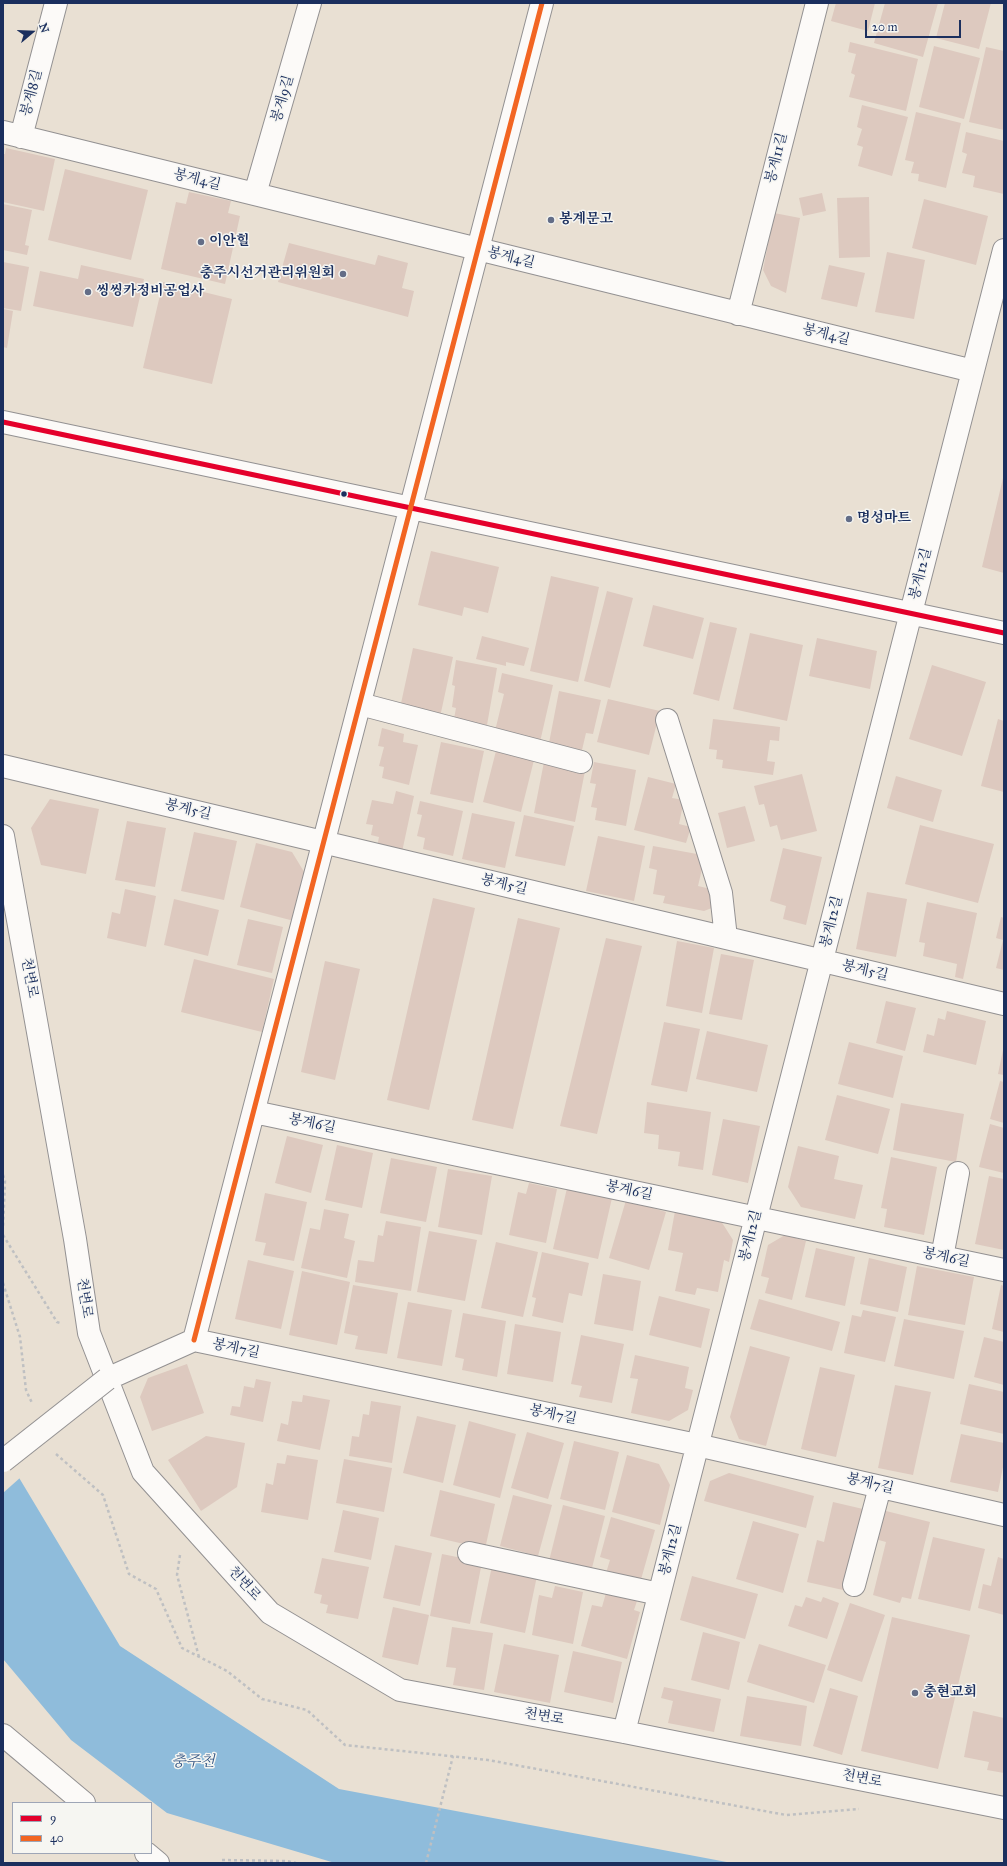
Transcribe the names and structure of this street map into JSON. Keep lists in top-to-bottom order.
{
  "streets": {
    "street": [
      "봉계8길",
      "봉계9길",
      "봉계11길",
      "봉계4길",
      "봉계12길",
      "봉계5길",
      "천변로",
      "봉계6길",
      "봉계7길"
    ]
  },
  "crossings": [
    ["봉계8길", "봉계4길"],
    ["봉계9길", "봉계4길"],
    ["봉계11길", "봉계4길"],
    ["봉계4길", "봉계12길"],
    ["봉계12길", "봉계5길"],
    ["봉계12길", "천변로"],
    ["봉계12길", "봉계6길"],
    ["봉계12길", "봉계7길"],
    ["천변로", "봉계7길"]
  ],
  "water": ["충주천"],
  "places": [
    "봉계문고",
    "이안힐",
    "충주시선거관리위원회",
    "씽씽카정비공업사",
    "명성마트",
    "충현교회"
  ],
  "lines": ["transit line 40", "transit line 9"],
  "legend": ["9", "40"],
  "scale_bar": "20 m",
  "north": "right"
}
